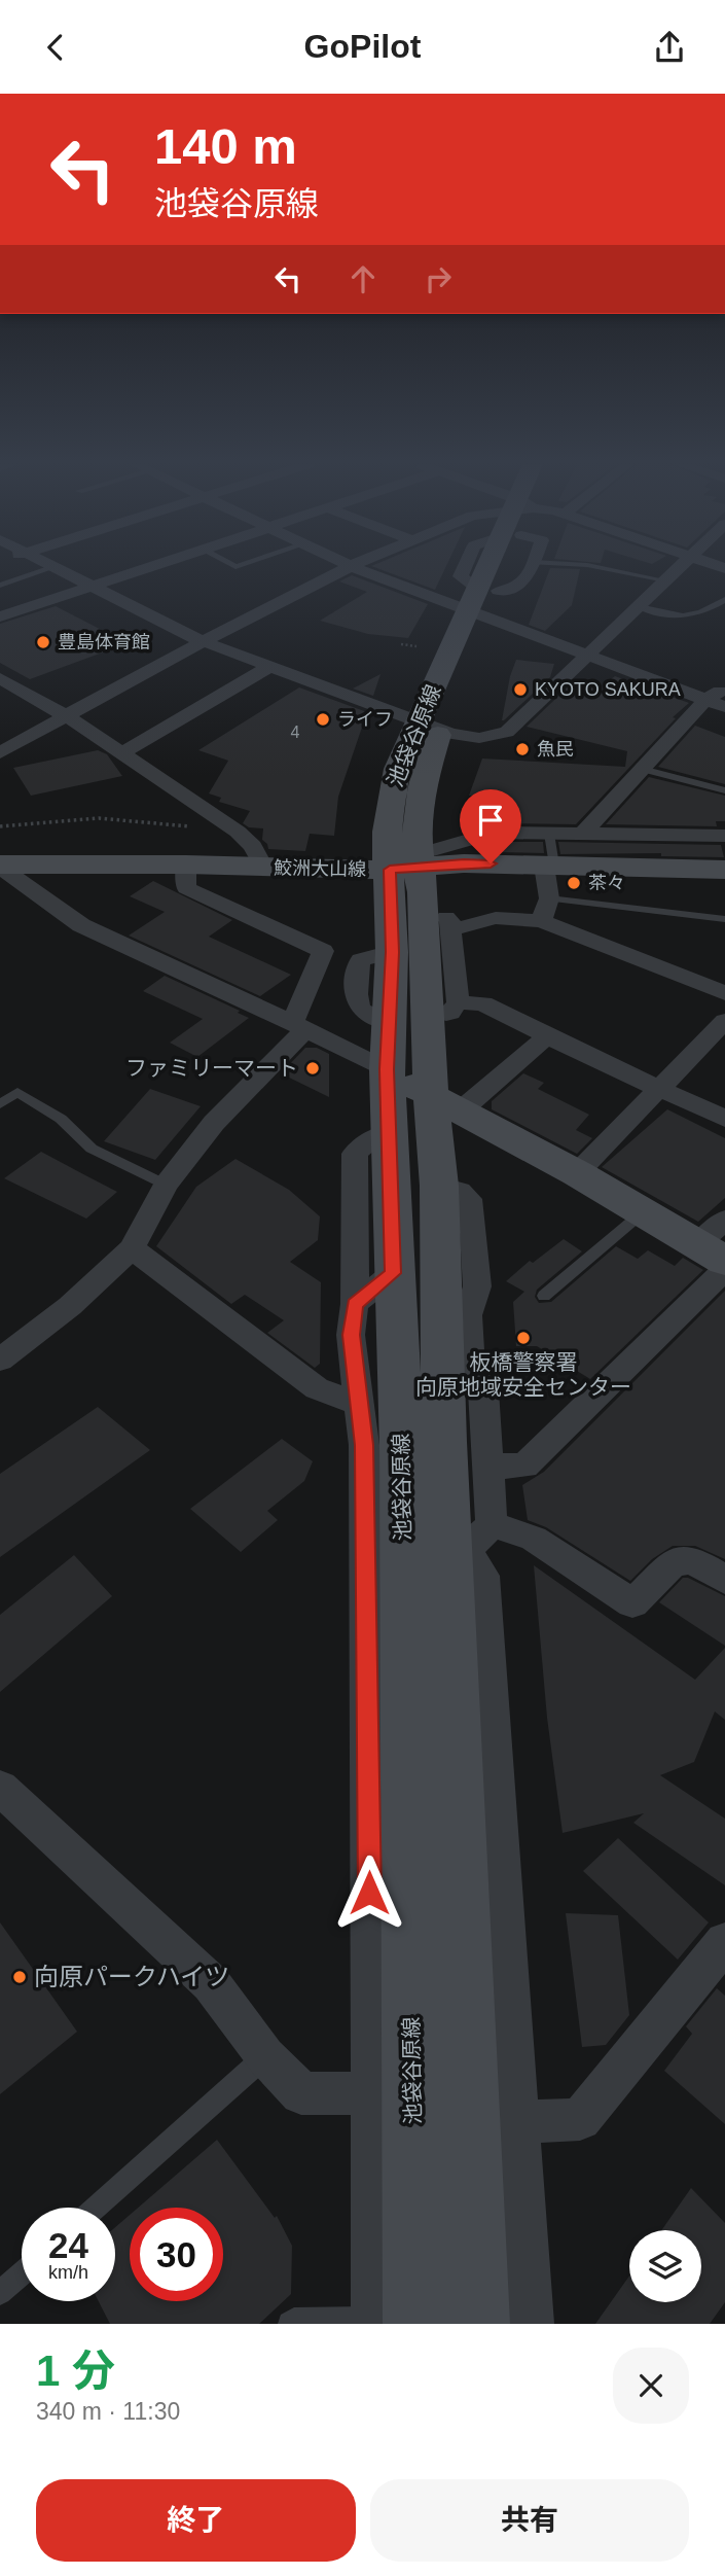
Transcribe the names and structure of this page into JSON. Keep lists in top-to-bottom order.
{
  "streets": {
    "main road": ["池袋谷原線", "鮫洲大山線"]
  },
  "crossings": [
    ["池袋谷原線", "鮫洲大山線"]
  ],
  "places": [
    "豊島体育館",
    "KYOTO SAKURA",
    "ライフ",
    "魚民",
    "茶々",
    "ファミリーマート",
    "板橋警察署 向原地域安全センター",
    "向原パークハイツ"
  ],
  "house_numbers": ["4"],
  "page": {
    "header": "GoPilot",
    "turn": ["140 m", "池袋谷原線"],
    "speed": "24 km/h",
    "limit": "30",
    "heading": ["1 分", "340 m · 11:30"],
    "buttons": ["終了", "共有"]
  }
}
